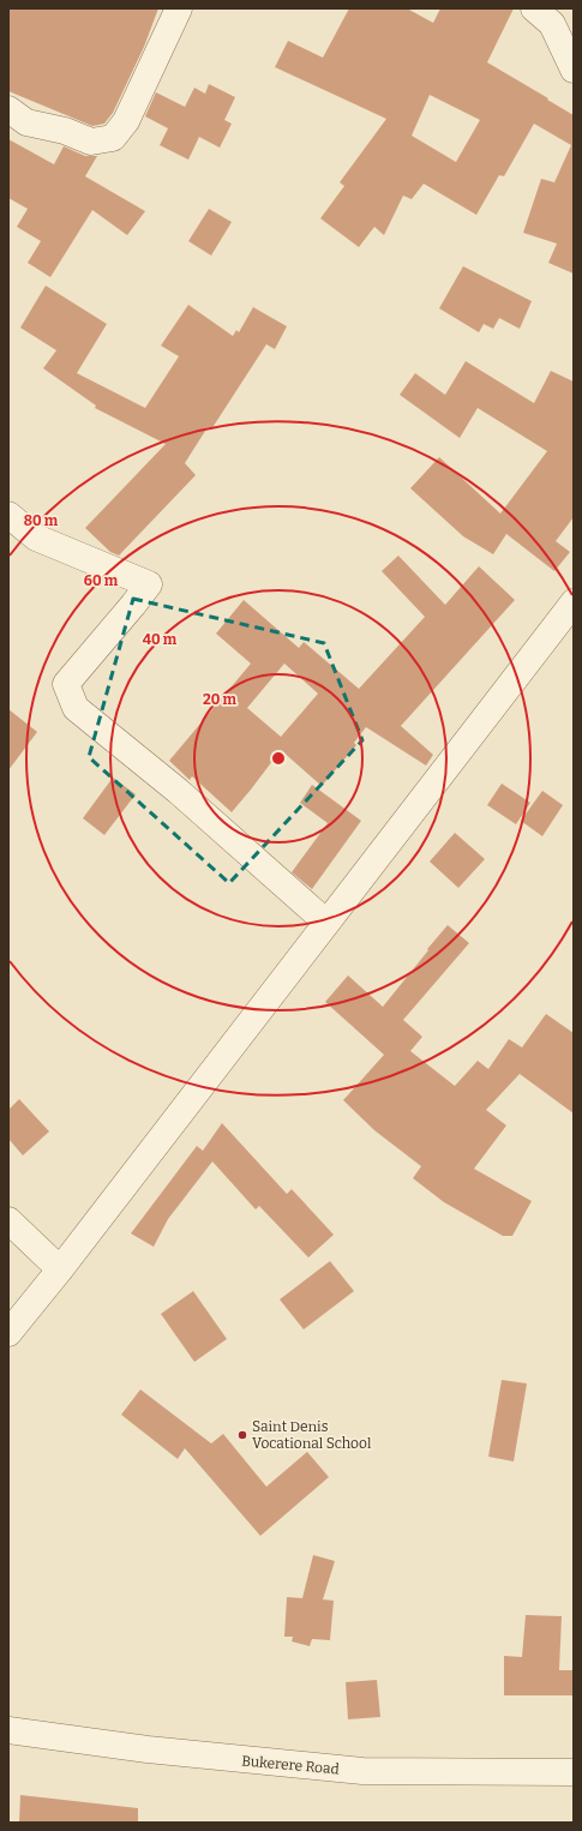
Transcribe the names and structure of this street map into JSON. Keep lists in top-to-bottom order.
{
  "streets": {
    "street": ["Bukerere Road"]
  },
  "places": ["Saint Denis Vocational School"],
  "rings": [
    "80 m",
    "60 m",
    "40 m",
    "20 m"
  ]
}
